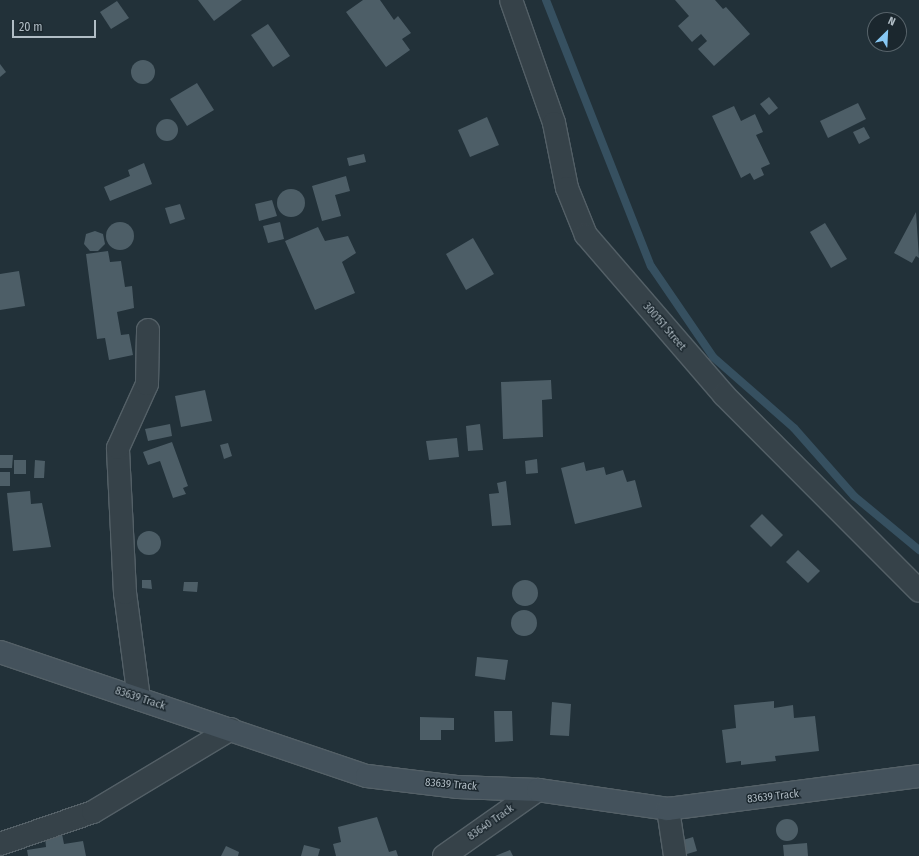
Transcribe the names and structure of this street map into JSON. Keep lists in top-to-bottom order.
{
  "streets": {
    "street": ["300151 Street", "83639 Track", "83640 Track"]
  },
  "crossings": [
    ["83639 Track", "83640 Track"]
  ],
  "scale_bar": "20 m",
  "north": "top right"
}
